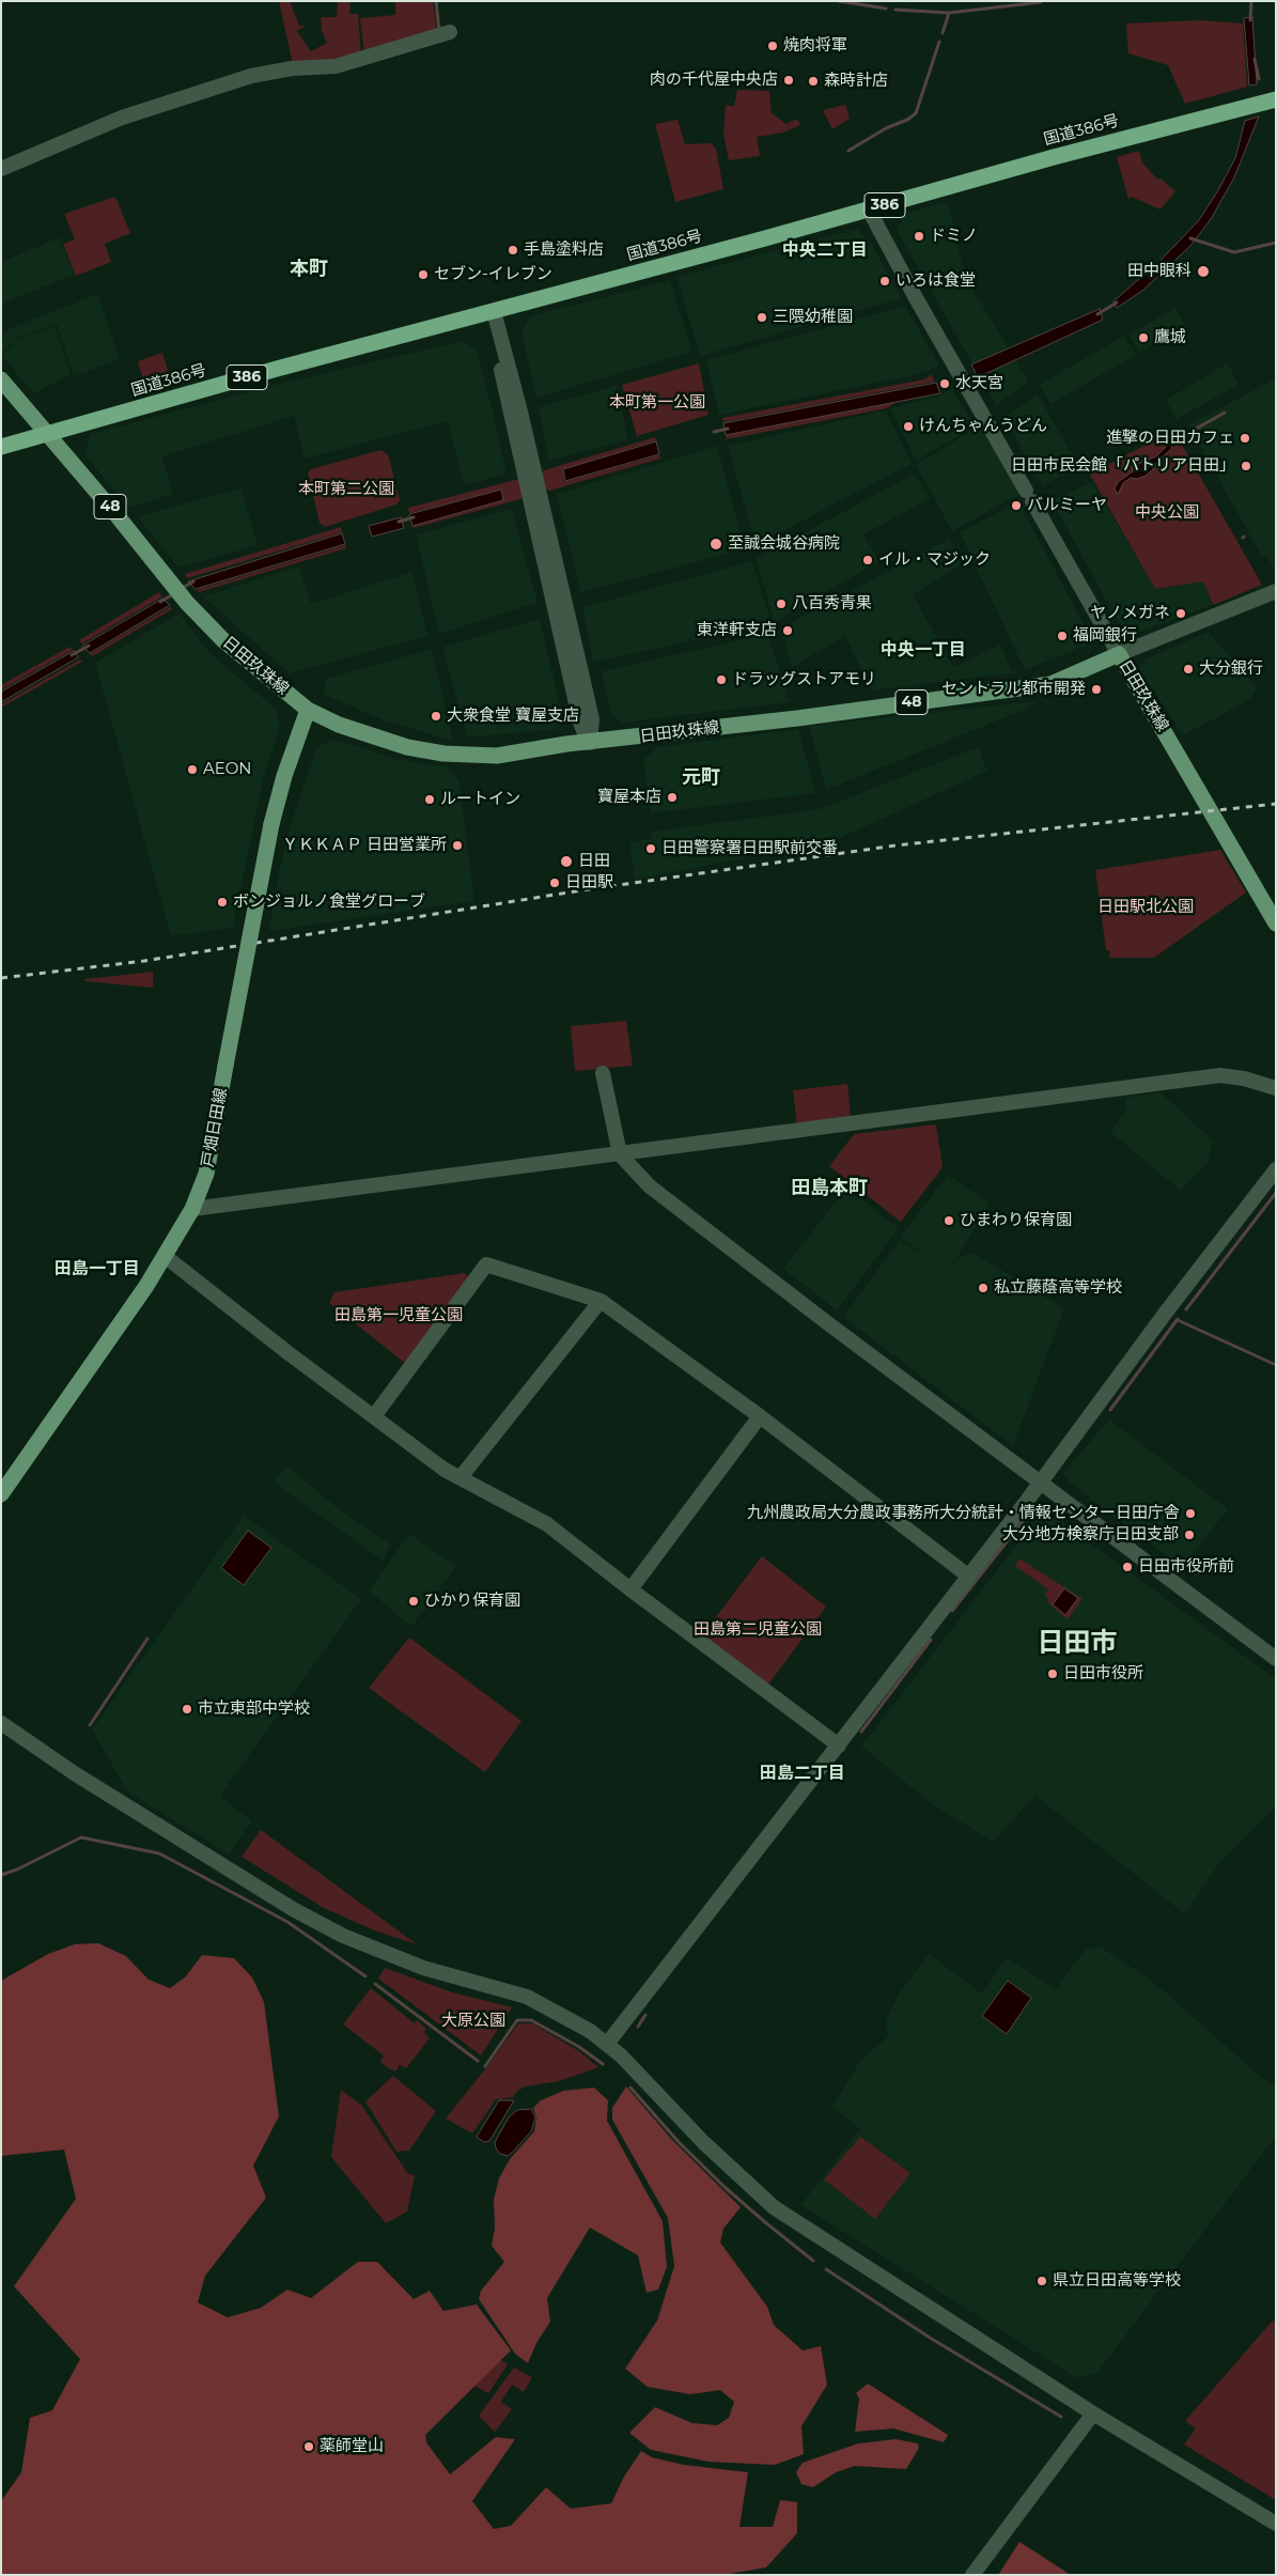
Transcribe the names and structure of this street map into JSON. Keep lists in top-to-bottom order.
{
  "streets": {
    "highway": ["国道386号", "386"],
    "main road": ["48", "日田玖珠線", "戸畑日田線"]
  },
  "crossings": [
    ["国道386号", "日田玖珠線"],
    ["日田玖珠線", "戸畑日田線"]
  ],
  "districts": [
    "中央二丁目",
    "本町",
    "中央一丁目",
    "元町",
    "田島本町",
    "田島一丁目",
    "日田市",
    "田島二丁目"
  ],
  "parks": [
    "本町第一公園",
    "本町第二公園",
    "中央公園",
    "日田駅北公園",
    "田島第一児童公園",
    "田島第二児童公園",
    "大原公園"
  ],
  "places": [
    "焼肉将軍",
    "肉の千代屋中央店",
    "森時計店",
    "ドミノ",
    "手島塗料店",
    "田中眼科",
    "セブン-イレブン",
    "いろは食堂",
    "三隈幼稚園",
    "鷹城",
    "水天宮",
    "けんちゃんうどん",
    "進撃の日田カフェ",
    "日田市民会館「パトリア日田」",
    "バルミーヤ",
    "至誠会城谷病院",
    "イル・マジック",
    "八百秀青果",
    "ヤノメガネ",
    "東洋軒支店",
    "福岡銀行",
    "大分銀行",
    "ドラッグストアモリ",
    "セントラル都市開発",
    "大衆食堂 寶屋支店",
    "AEON",
    "寶屋本店",
    "ルートイン",
    "ＹＫＫＡＰ 日田営業所",
    "日田警察署日田駅前交番",
    "日田",
    "日田駅",
    "ボンジョルノ食堂グローブ",
    "ひまわり保育園",
    "私立藤蔭高等学校",
    "九州農政局大分農政事務所大分統計・情報センター日田庁舎",
    "大分地方検察庁日田支部",
    "日田市役所前",
    "ひかり保育園",
    "日田市役所",
    "市立東部中学校",
    "県立日田高等学校",
    "薬師堂山"
  ]
}
